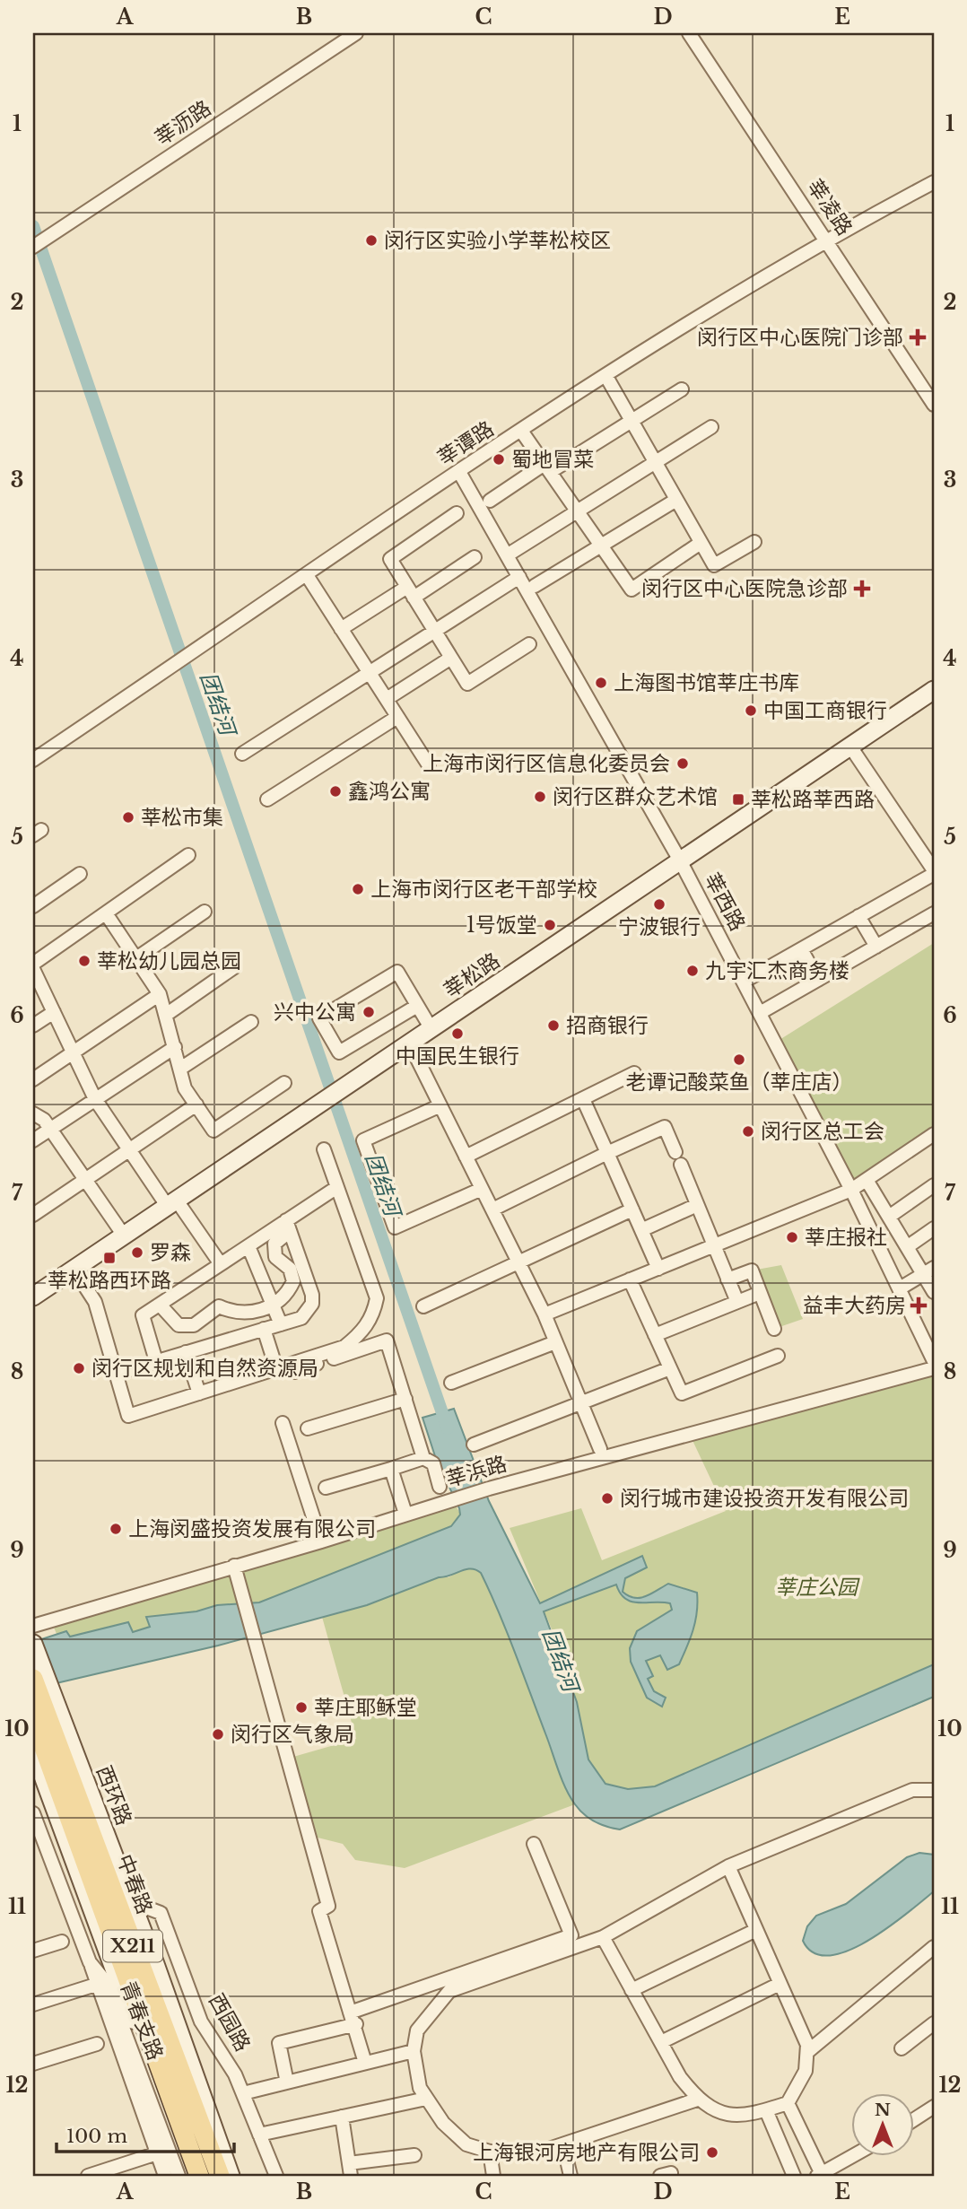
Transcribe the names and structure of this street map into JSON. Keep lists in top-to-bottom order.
{
  "streets": {
    "main road": [
      "莘松路",
      "西环路",
      "中春路",
      "X211"
    ],
    "street": [
      "莘沥路",
      "莘凌路",
      "莘谭路",
      "莘西路",
      "莘浜路",
      "青春支路",
      "西园路"
    ]
  },
  "crossings": [
    ["莘凌路", "莘谭路"],
    ["莘谭路", "莘西路"],
    ["莘西路", "莘松路"],
    ["西环路", "中春路"],
    ["西环路", "西园路"]
  ],
  "water": ["团结河"],
  "parks": ["莘庄公园"],
  "places": {
    "other": [
      "闵行区实验小学莘松校区",
      "蜀地冒菜",
      "上海图书馆莘庄书库",
      "中国工商银行",
      "上海市闵行区信息化委员会",
      "鑫鸿公寓",
      "闵行区群众艺术馆",
      "莘松市集",
      "上海市闵行区老干部学校",
      "宁波银行",
      "1号饭堂",
      "莘松幼儿园总园",
      "九宇汇杰商务楼",
      "兴中公寓",
      "招商银行",
      "中国民生银行",
      "老谭记酸菜鱼（莘庄店）",
      "闵行区总工会",
      "莘庄报社",
      "罗森",
      "闵行区规划和自然资源局",
      "闵行城市建设投资开发有限公司",
      "上海闵盛投资发展有限公司",
      "莘庄耶稣堂",
      "闵行区气象局",
      "上海银河房地产有限公司"
    ],
    "health": ["闵行区中心医院门诊部", "闵行区中心医院急诊部", "益丰大药房"],
    "transit": ["莘松路莘西路", "莘松路西环路"]
  },
  "scale_bar": "100 m",
  "north": "top",
  "grid": {
    "columns": [
      "A",
      "B",
      "C",
      "D",
      "E"
    ],
    "rows": [
      "1",
      "2",
      "3",
      "4",
      "5",
      "6",
      "7",
      "8",
      "9",
      "10",
      "11",
      "12"
    ]
  }
}
